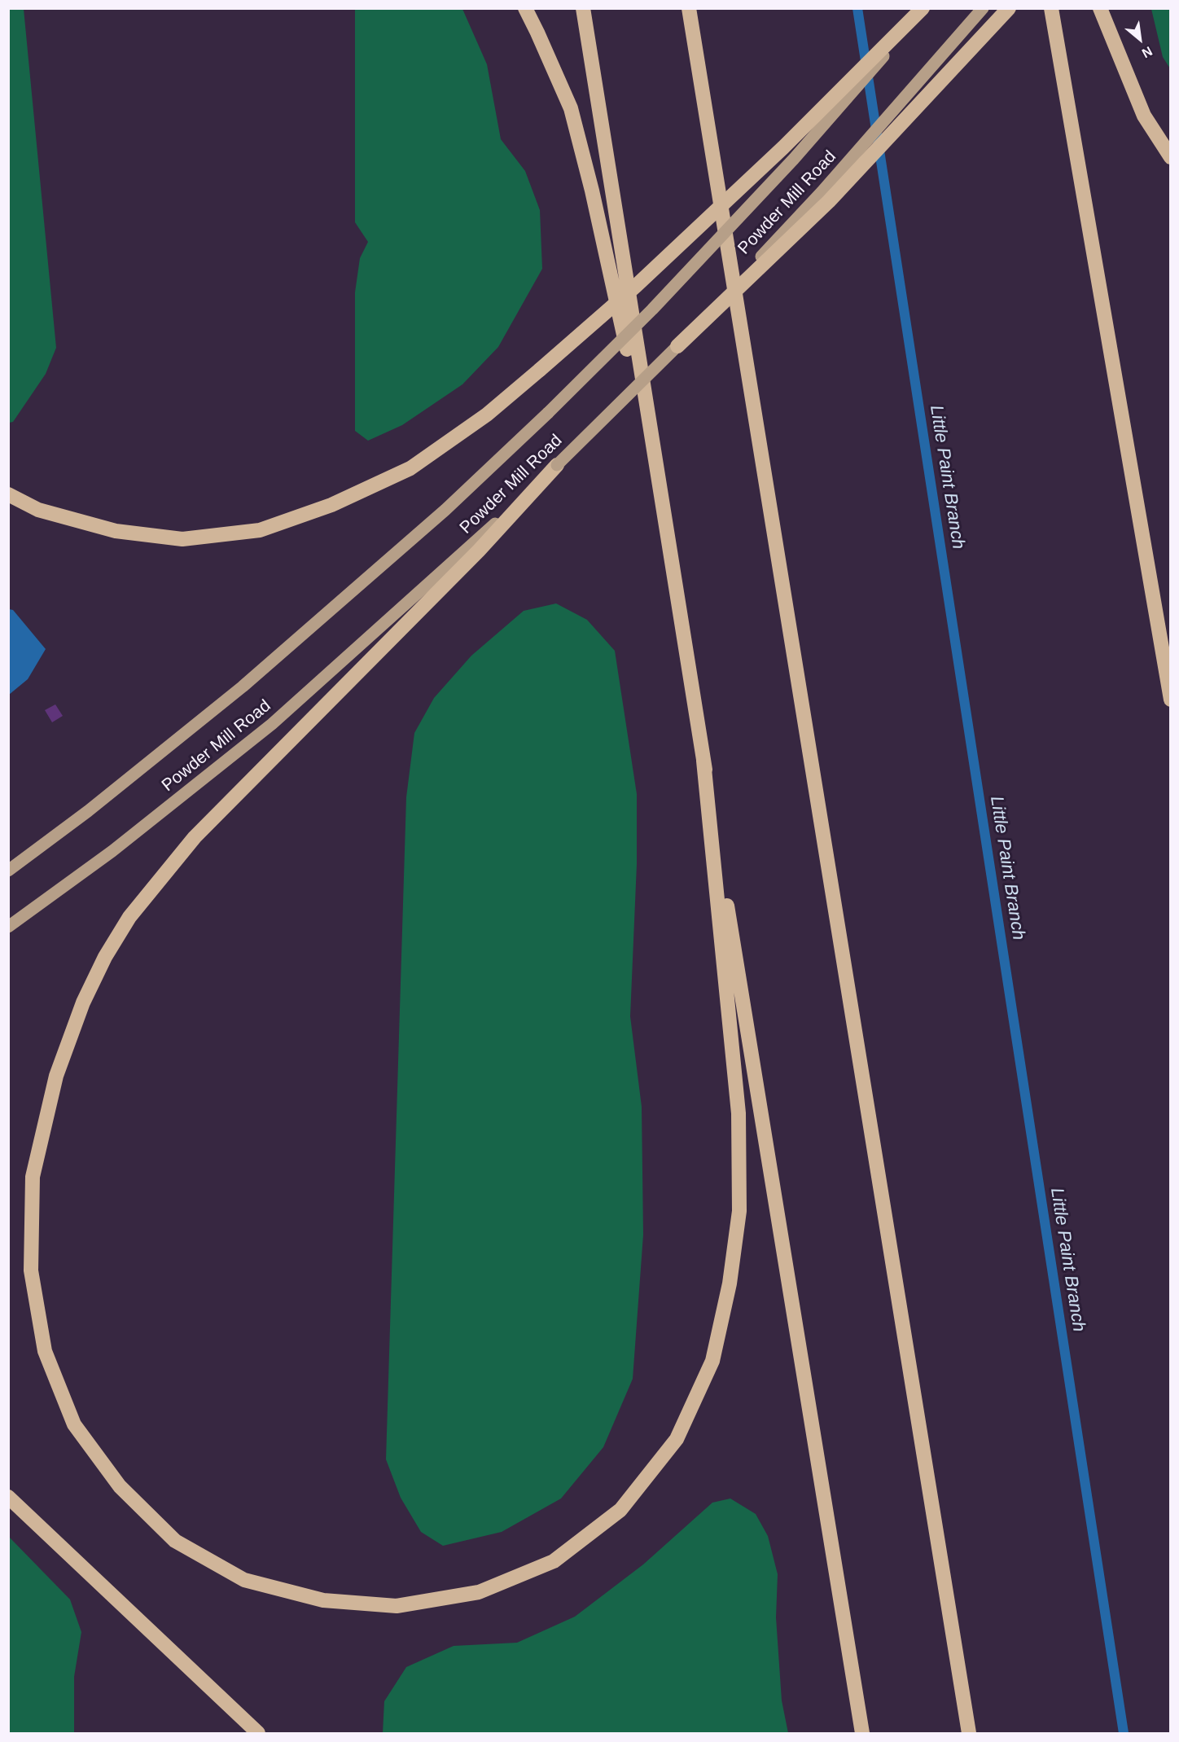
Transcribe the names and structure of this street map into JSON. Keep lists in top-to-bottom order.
{
  "streets": {
    "main road": ["Powder Mill Road"]
  },
  "water": ["Little Paint Branch"],
  "north": "bottom right"
}
